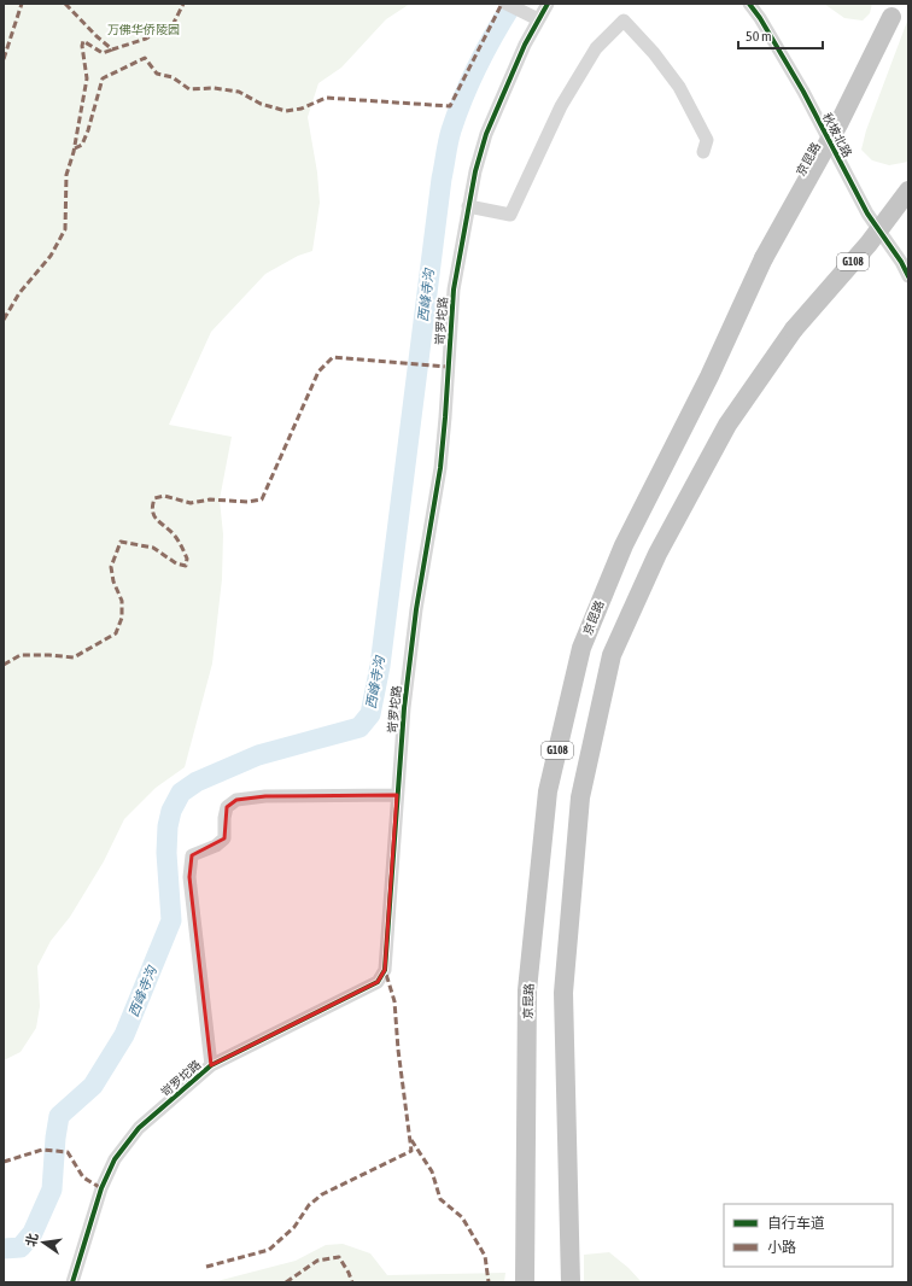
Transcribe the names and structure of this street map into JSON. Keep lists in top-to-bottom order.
{
  "streets": {
    "highway": ["京昆路", "G108"],
    "street": ["秋坡北路", "岢罗坨路"]
  },
  "water": ["西峰寺沟"],
  "parks": ["万佛华侨陵园"],
  "legend": ["自行车道", "小路"],
  "scale_bar": "50 m",
  "north": "left"
}
